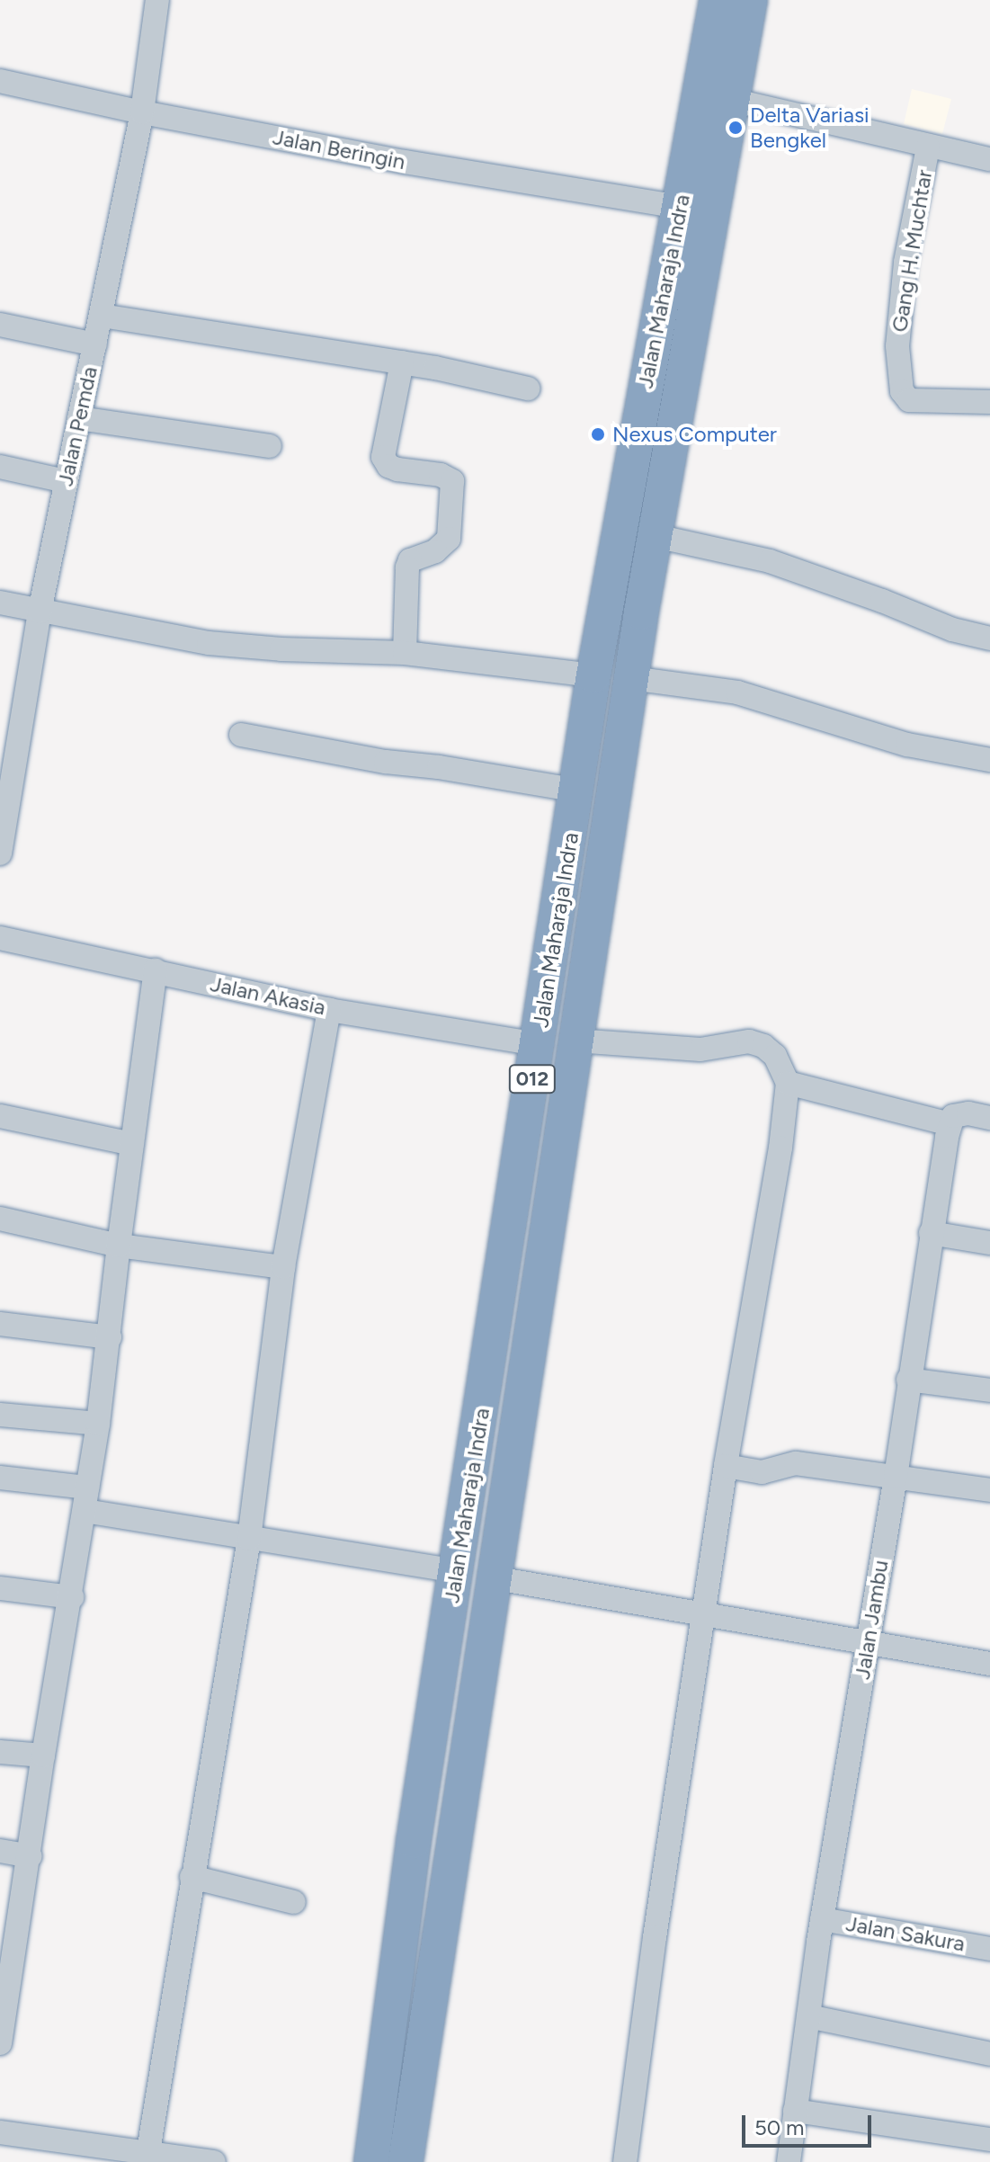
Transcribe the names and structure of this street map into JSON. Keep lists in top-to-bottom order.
{
  "streets": {
    "highway": ["Jalan Maharaja Indra", "012"],
    "street": [
      "Jalan Beringin",
      "Gang H. Muchtar",
      "Jalan Pemda",
      "Jalan Akasia",
      "Jalan Jambu",
      "Jalan Sakura"
    ]
  },
  "crossings": [
    ["Jalan Beringin", "Jalan Maharaja Indra"],
    ["Jalan Beringin", "Jalan Pemda"],
    ["Jalan Maharaja Indra", "Jalan Akasia"],
    ["Jalan Jambu", "Jalan Sakura"]
  ],
  "places": ["Delta Variasi Bengkel", "Nexus Computer"],
  "scale_bar": "50 m"
}
